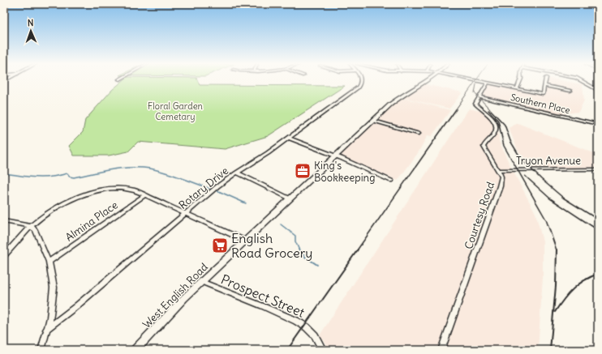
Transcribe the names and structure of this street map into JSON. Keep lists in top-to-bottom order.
{
  "streets": {
    "main road": ["West English Road"],
    "street": [
      "Southern Place",
      "Tryon Avenue",
      "Rotary Drive",
      "Courtesy Road",
      "Almina Place",
      "Prospect Street"
    ]
  },
  "crossings": [
    ["Southern Place", "Courtesy Road"],
    ["Tryon Avenue", "Courtesy Road"],
    ["West English Road", "Prospect Street"]
  ],
  "parks": ["Floral Garden Cemetary"],
  "places": {
    "office": ["King's Bookkeeping"],
    "supermarket": ["English Road Grocery"]
  },
  "north": "top"
}
